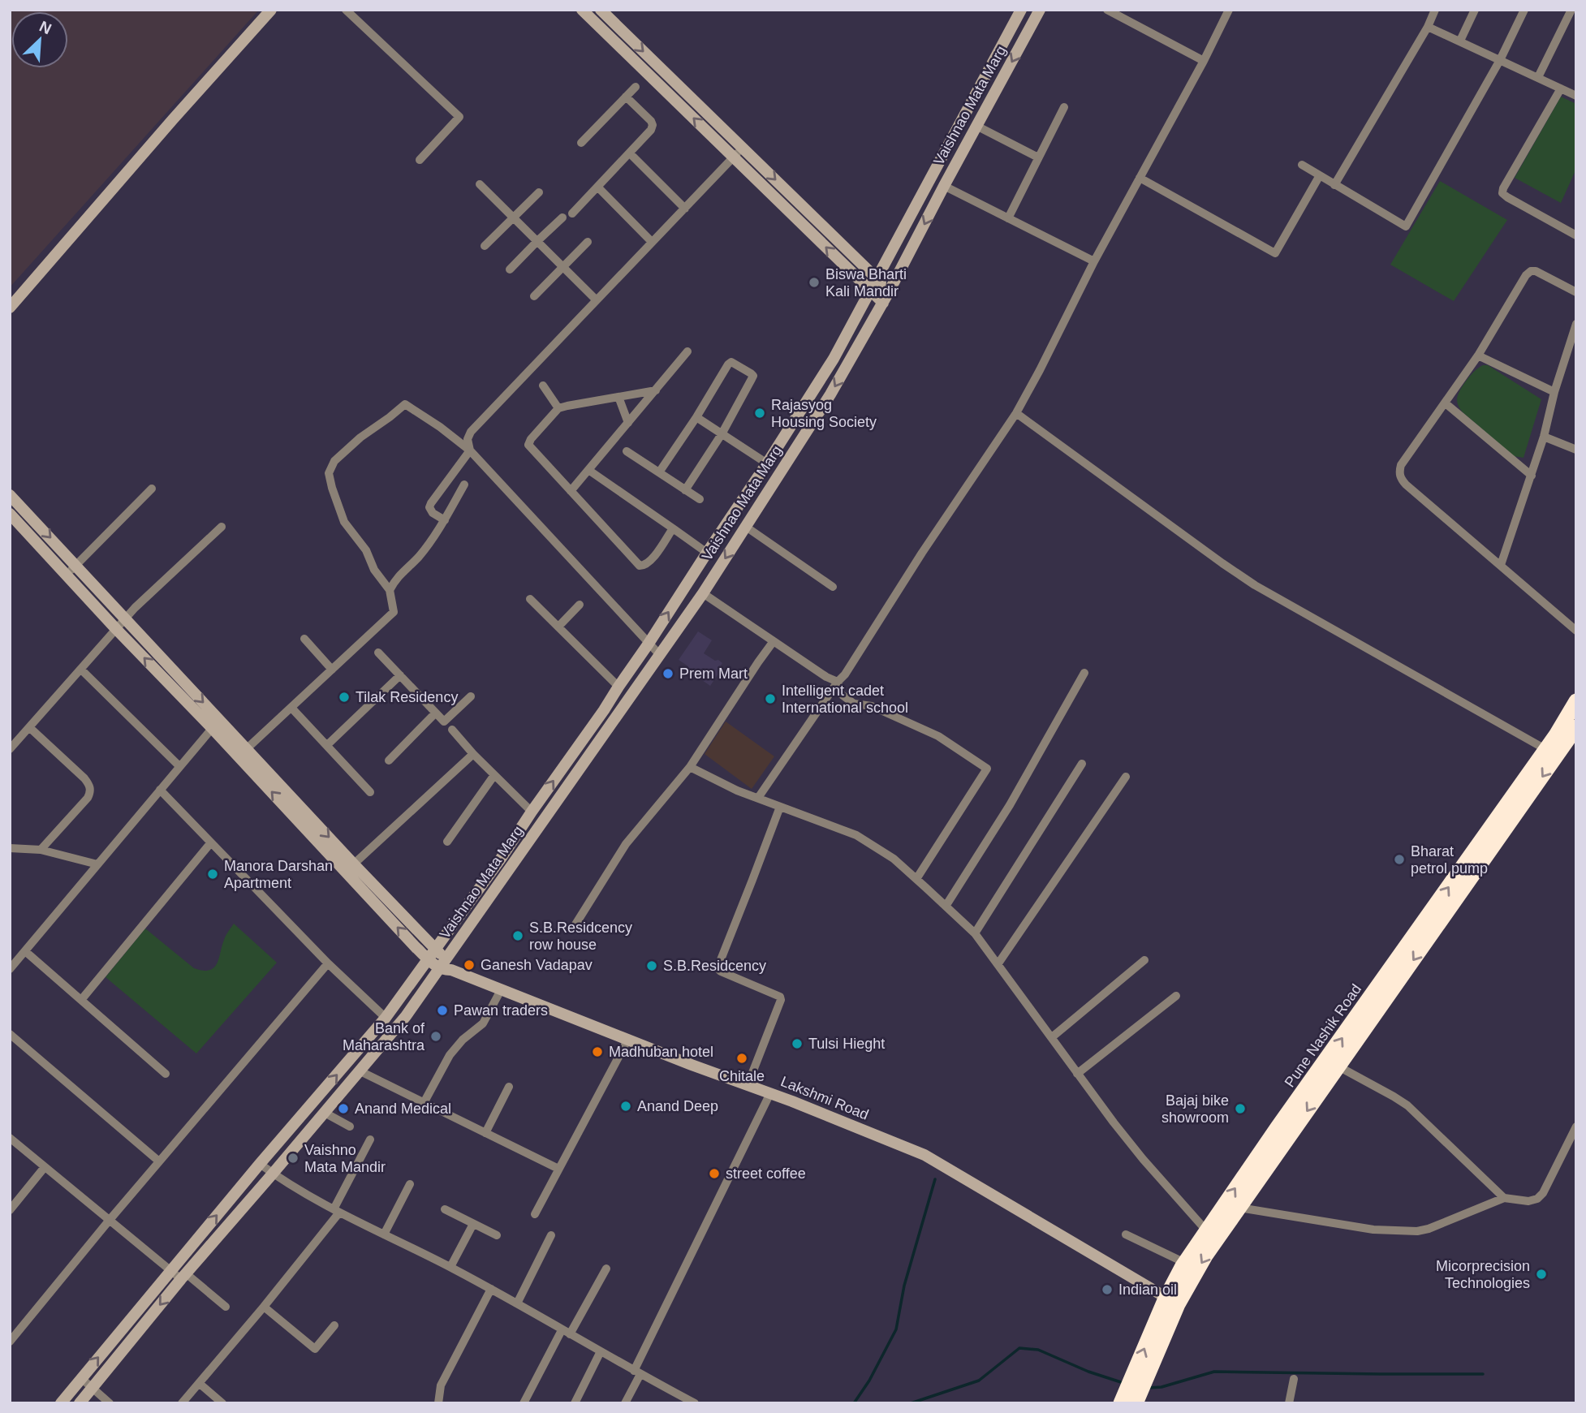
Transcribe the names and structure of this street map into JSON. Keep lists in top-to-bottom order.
{
  "streets": {
    "highway": ["Pune Nashik Road"],
    "main road": ["Vaishnao Mata Marg", "Lakshmi Road"]
  },
  "crossings": [
    ["Vaishnao Mata Marg", "Lakshmi Road"],
    ["Pune Nashik Road", "Lakshmi Road"]
  ],
  "places": [
    "Biswa Bharti Kali Mandir",
    "Rajasyog Housing Society",
    "Prem Mart",
    "Tilak Residency",
    "Intelligent cadet International school",
    "Bharat petrol pump",
    "Manora Darshan Apartment",
    "S.B.Residcency row house",
    "Ganesh Vadapav",
    "S.B.Residcency",
    "Pawan traders",
    "Bank of Maharashtra",
    "Tulsi Hieght",
    "Madhuban hotel",
    "Chitale",
    "Anand Deep",
    "Anand Medical",
    "Bajaj bike showroom",
    "Vaishno Mata Mandir",
    "street coffee",
    "Micorprecision Technologies",
    "Indian oil"
  ],
  "north": "top right"
}
